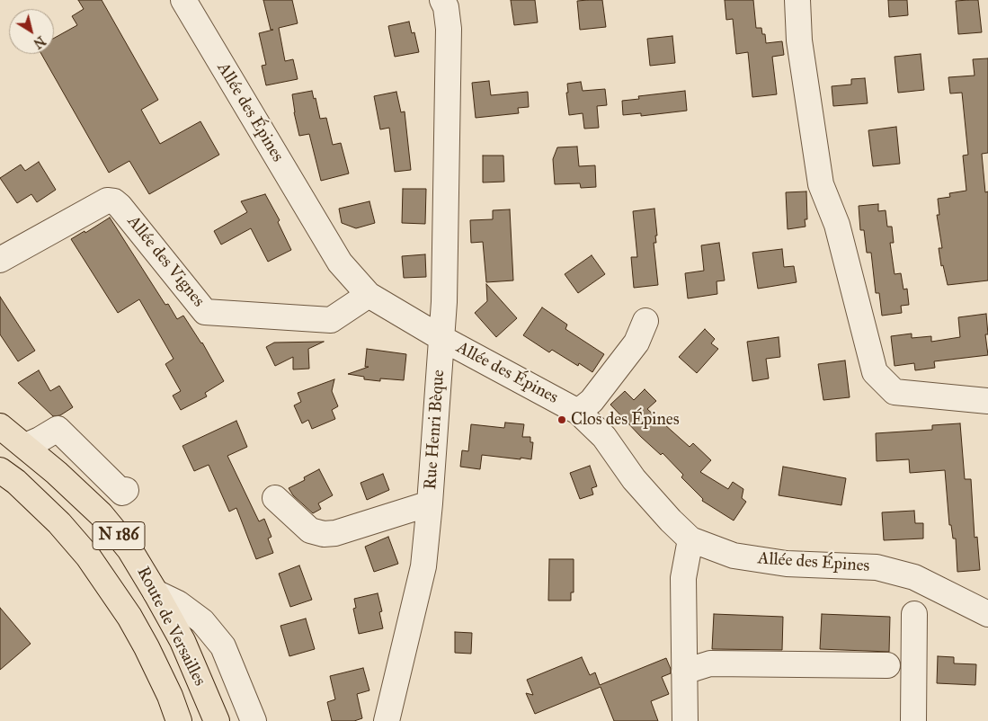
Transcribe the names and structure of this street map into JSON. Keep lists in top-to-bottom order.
{
  "streets": {
    "main road": ["N 186", "Route de Versailles"],
    "street": ["Allée des Épines", "Allée des Vignes", "Rue Henri Bèque"]
  },
  "crossings": [
    ["Allée des Épines", "Allée des Vignes"],
    ["Allée des Épines", "Rue Henri Bèque"]
  ],
  "places": ["Clos des Épines"],
  "north": "bottom right"
}
